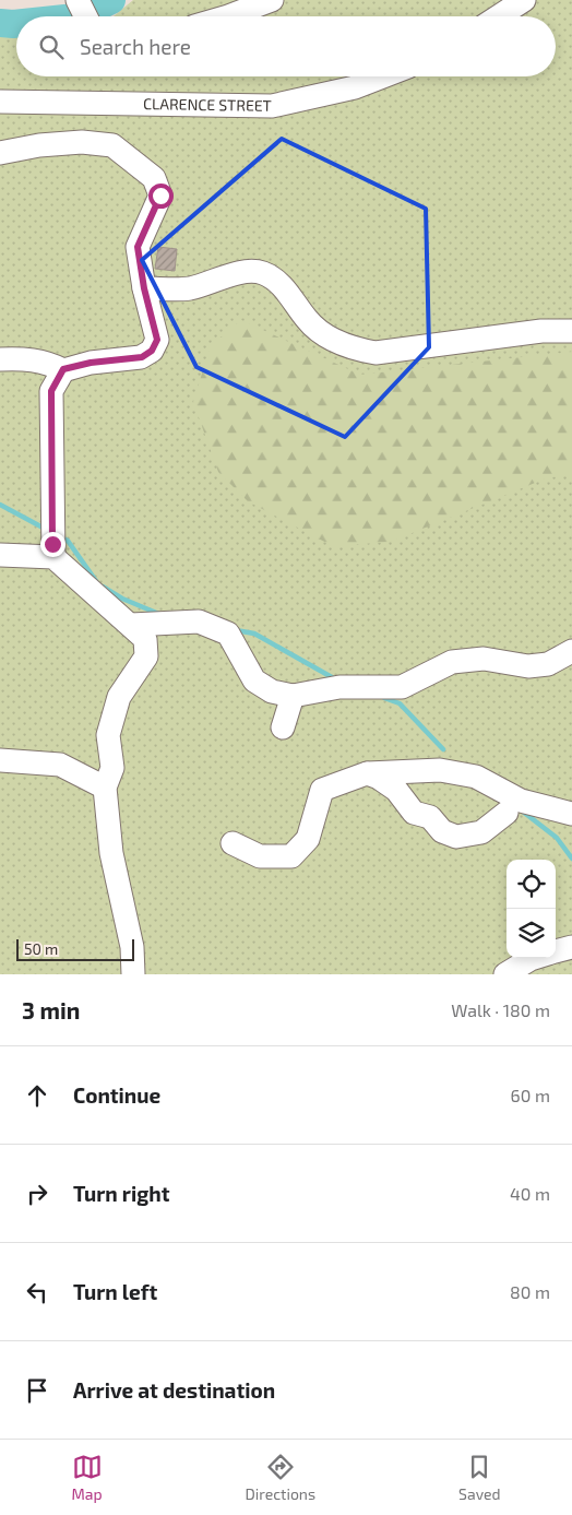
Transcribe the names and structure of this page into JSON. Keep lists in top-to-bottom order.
{
  "streets": {
    "street": ["CLARENCE STREET"]
  },
  "scale_bar": "50 m",
  "page": {
    "search": "Search here",
    "scale": "50 m",
    "heading": ["3 min", "Walk · 180 m"],
    "list": [
      ["Continue", "60 m"],
      ["Turn right", "40 m"],
      ["Turn left", "80 m"],
      "Arrive at destination"
    ],
    "nav": ["Map", "Directions", "Saved"]
  }
}
